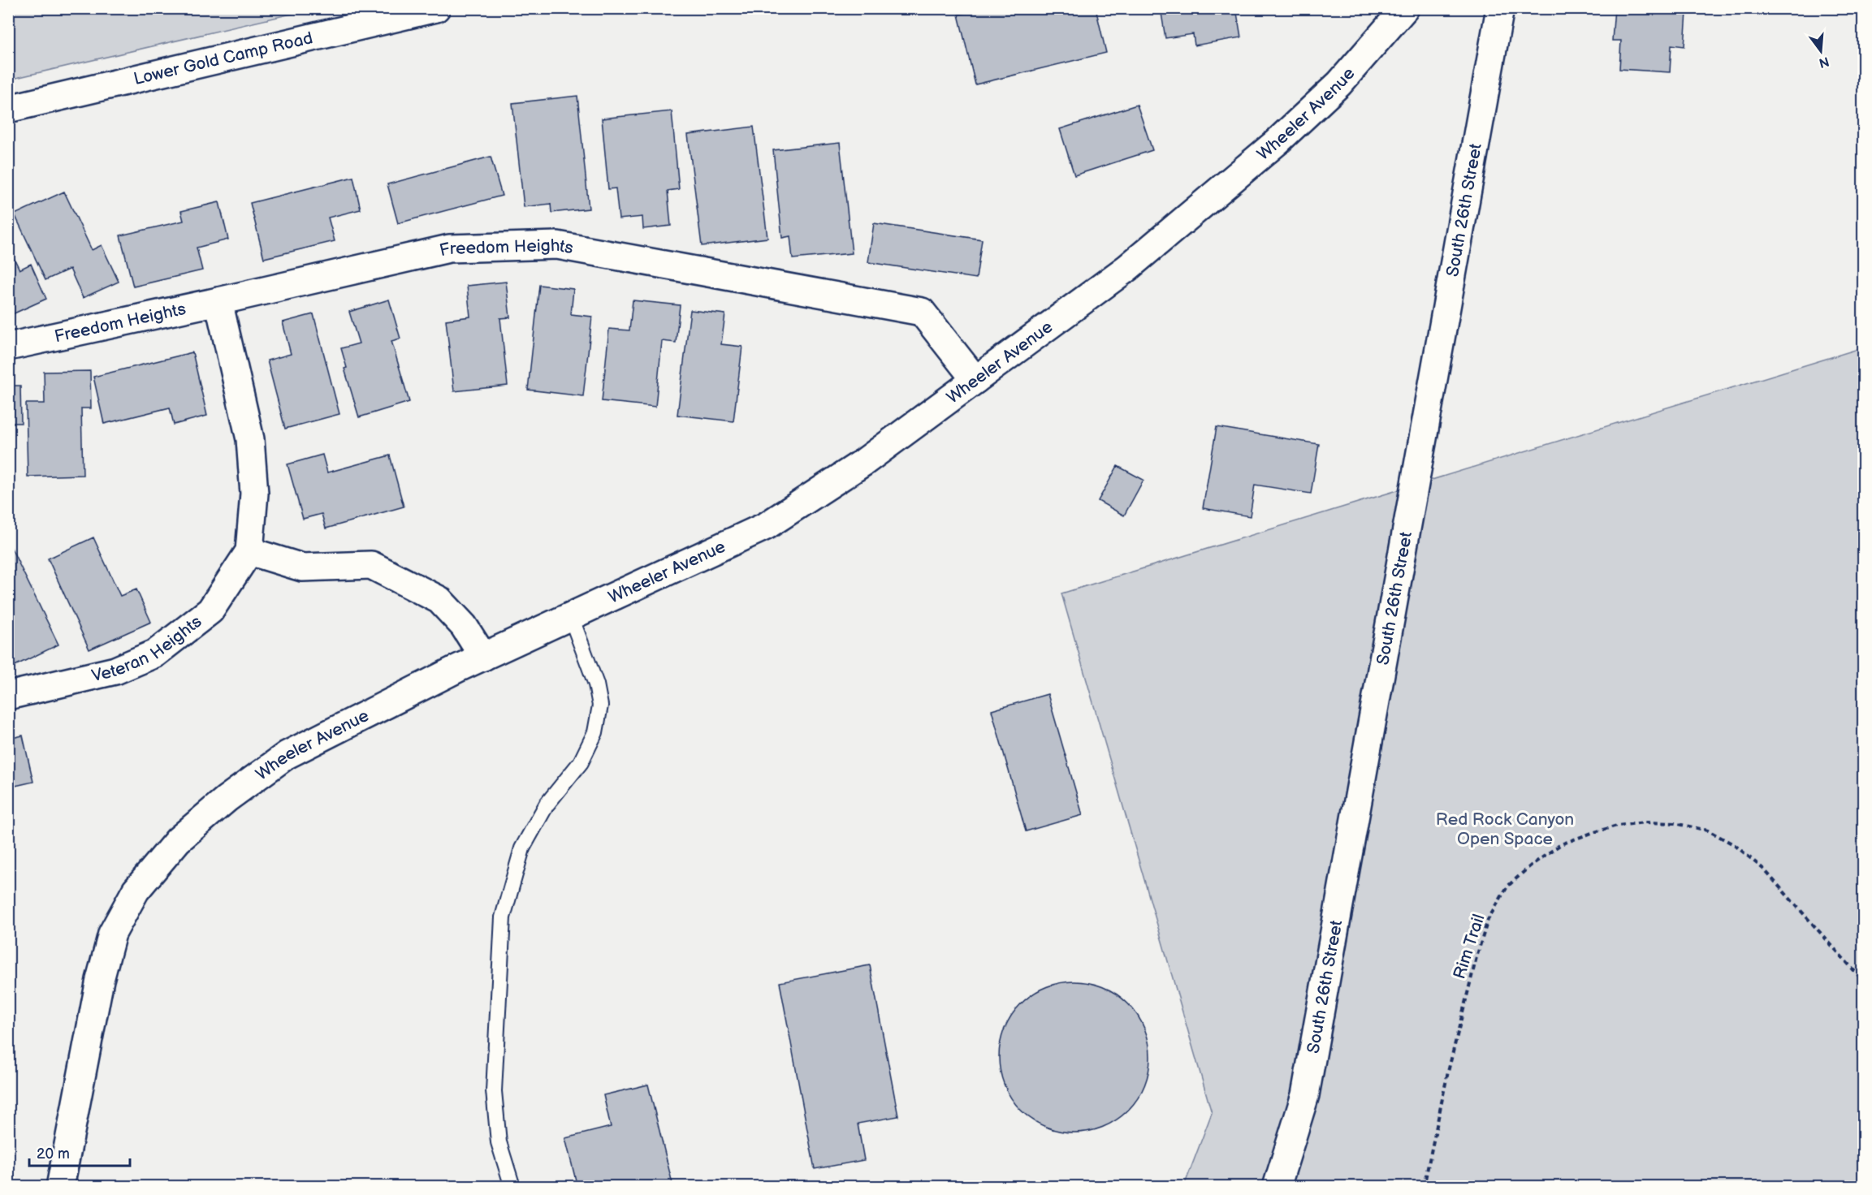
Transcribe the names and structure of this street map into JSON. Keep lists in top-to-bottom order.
{
  "streets": {
    "street": [
      "Lower Gold Camp Road",
      "Wheeler Avenue",
      "South 26th Street",
      "Freedom Heights",
      "Veteran Heights"
    ],
    "path": ["Rim Trail"]
  },
  "crossings": [
    ["Wheeler Avenue", "Freedom Heights"],
    ["Freedom Heights", "Veteran Heights"]
  ],
  "parks": ["Red Rock Canyon Open Space"],
  "scale_bar": "20 m",
  "north": "bottom"
}
